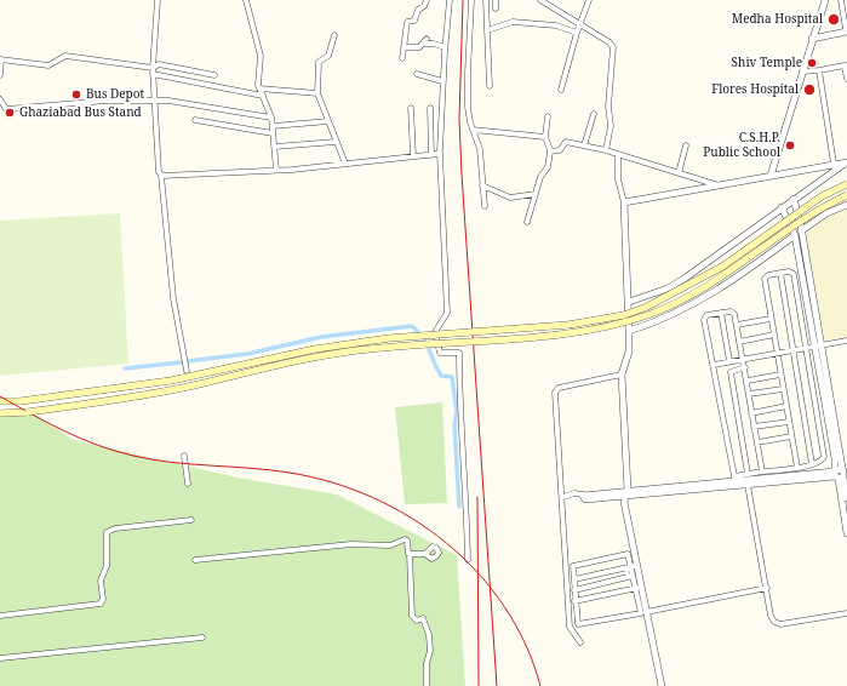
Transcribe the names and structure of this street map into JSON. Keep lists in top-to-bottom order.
{
  "places": [
    "Medha Hospital",
    "Shiv Temple",
    "Flores Hospital",
    "Bus Depot",
    "Ghaziabad Bus Stand",
    "C.S.H.P. Public School"
  ]
}
